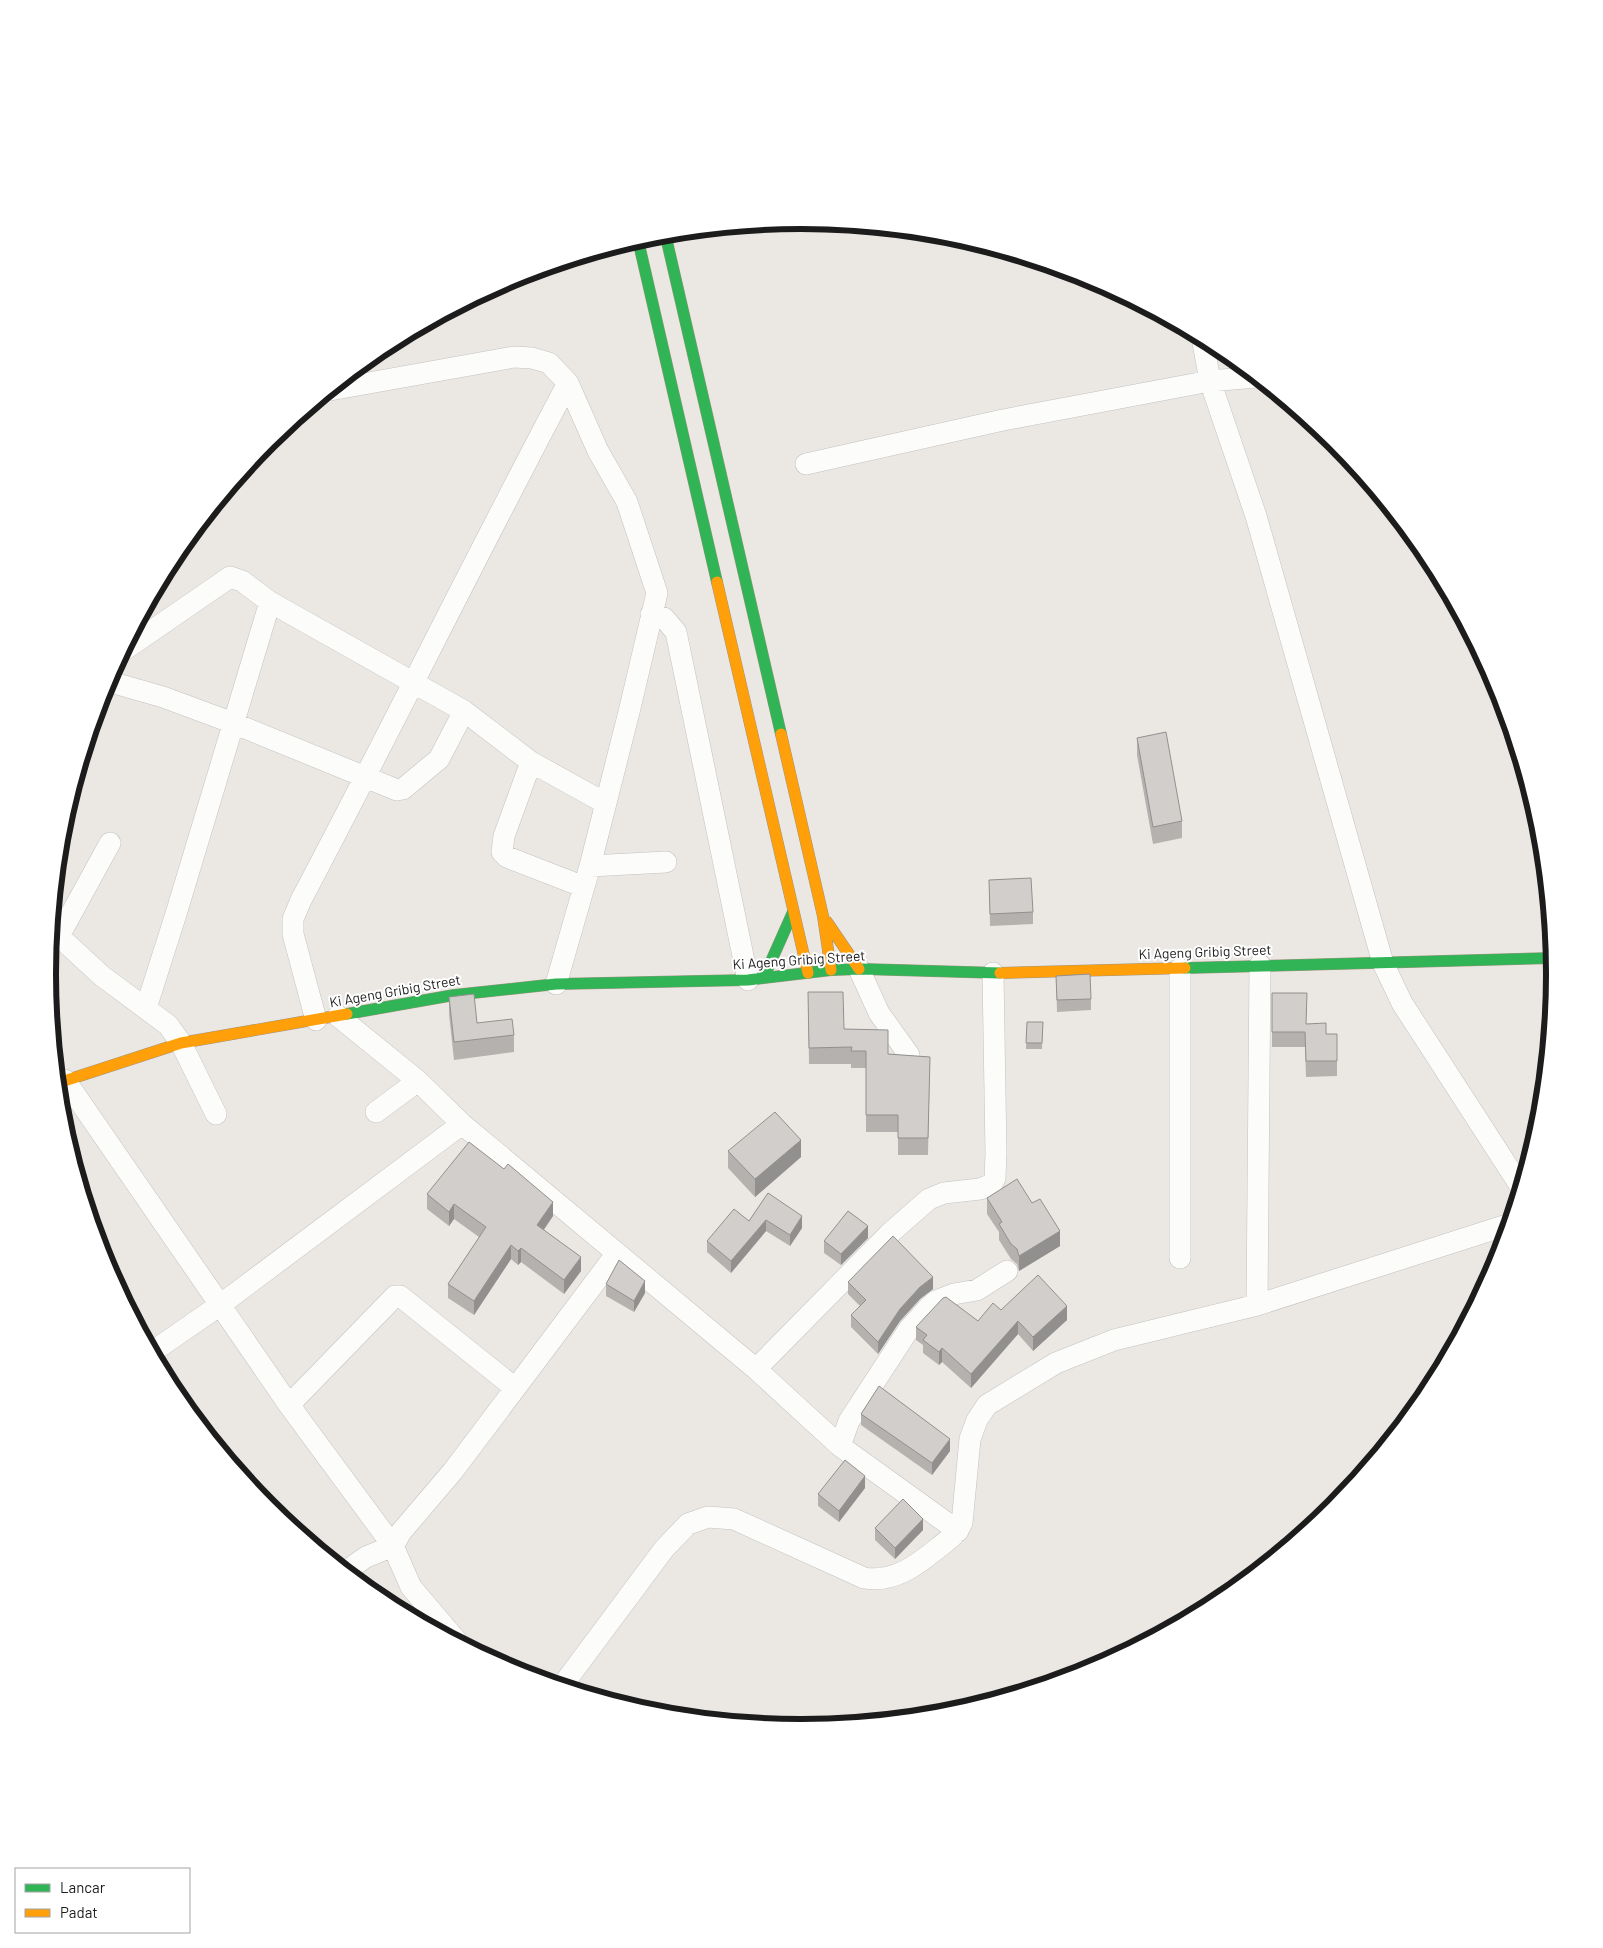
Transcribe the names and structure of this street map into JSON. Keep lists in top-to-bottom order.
{
  "streets": {
    "main road": ["Ki Ageng Gribig Street"]
  },
  "legend": ["Lancar", "Padat"]
}
